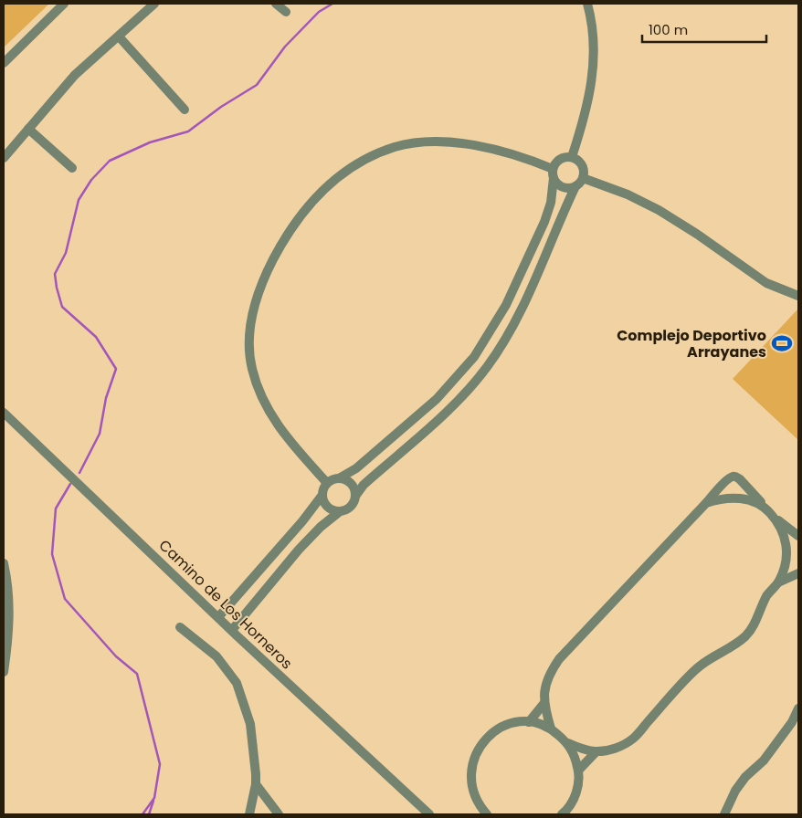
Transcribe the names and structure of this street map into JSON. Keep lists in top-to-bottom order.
{
  "streets": {
    "street": ["Camino de Los Horneros"]
  },
  "places": {
    "sports": ["Complejo Deportivo Arrayanes"]
  },
  "scale_bar": "100 m"
}
